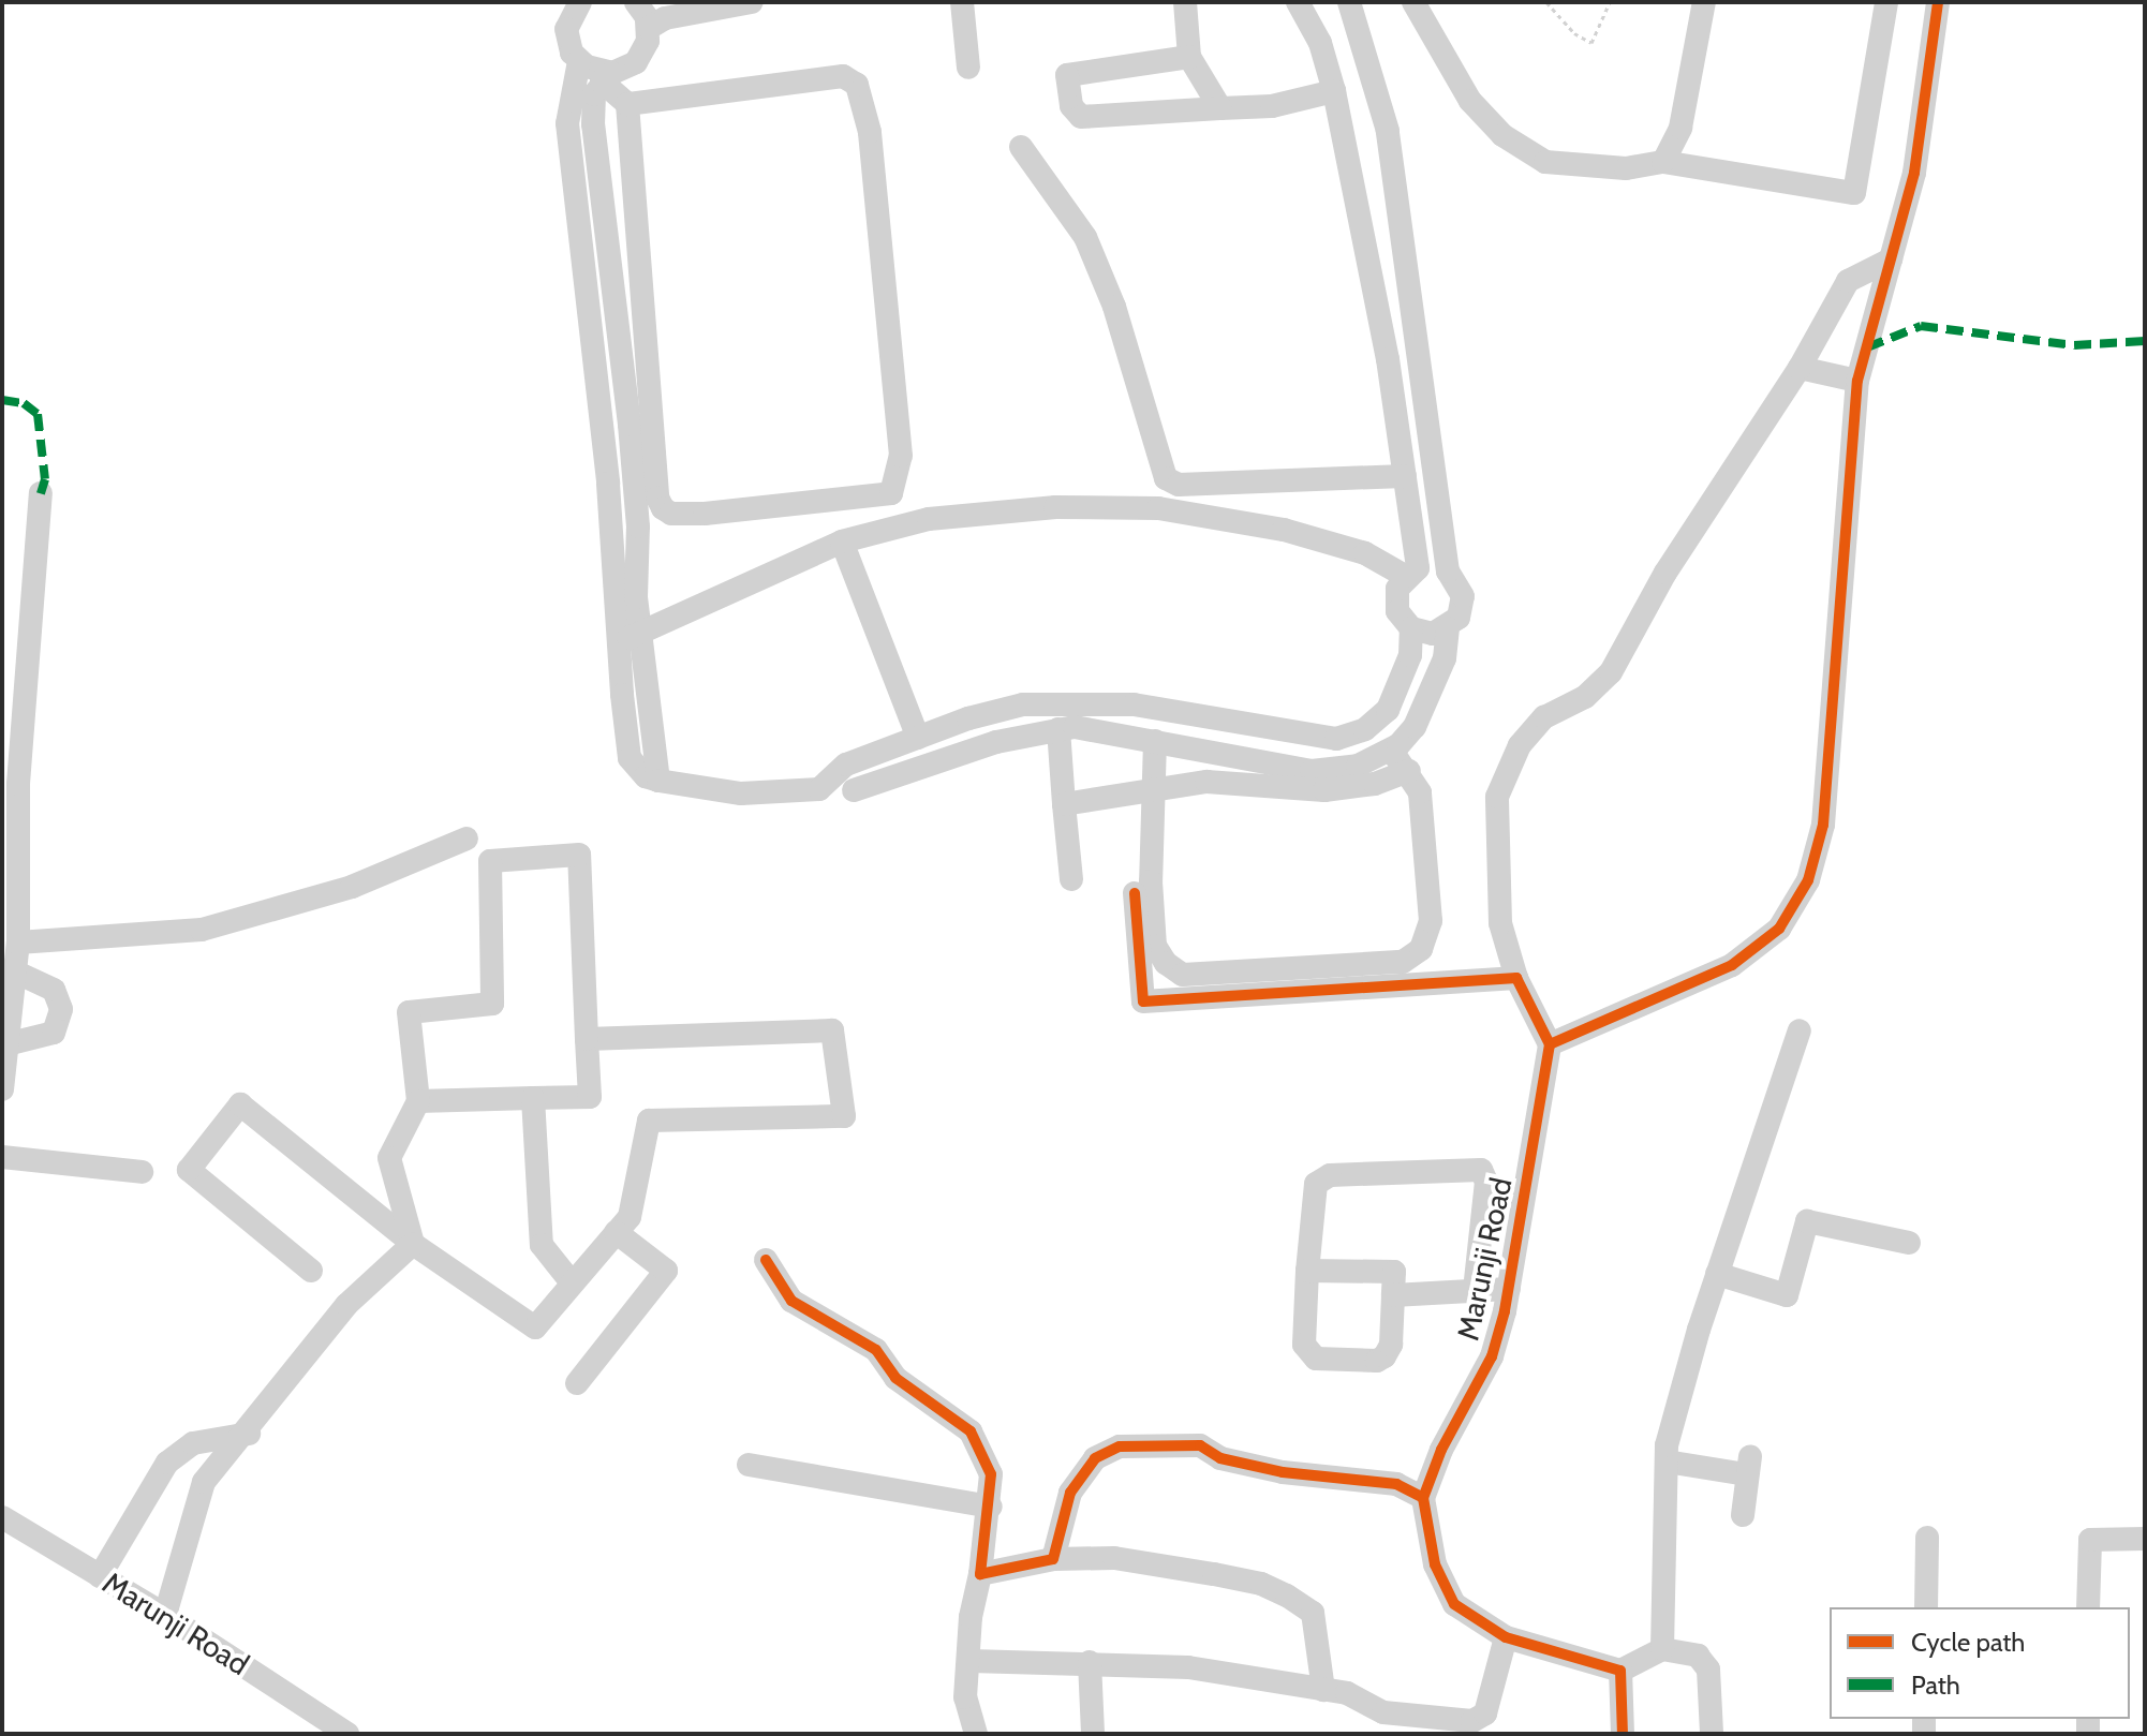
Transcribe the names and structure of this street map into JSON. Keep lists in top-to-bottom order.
{
  "streets": {
    "street": ["Marunji Road"]
  },
  "legend": ["Cycle path", "Path"]
}
